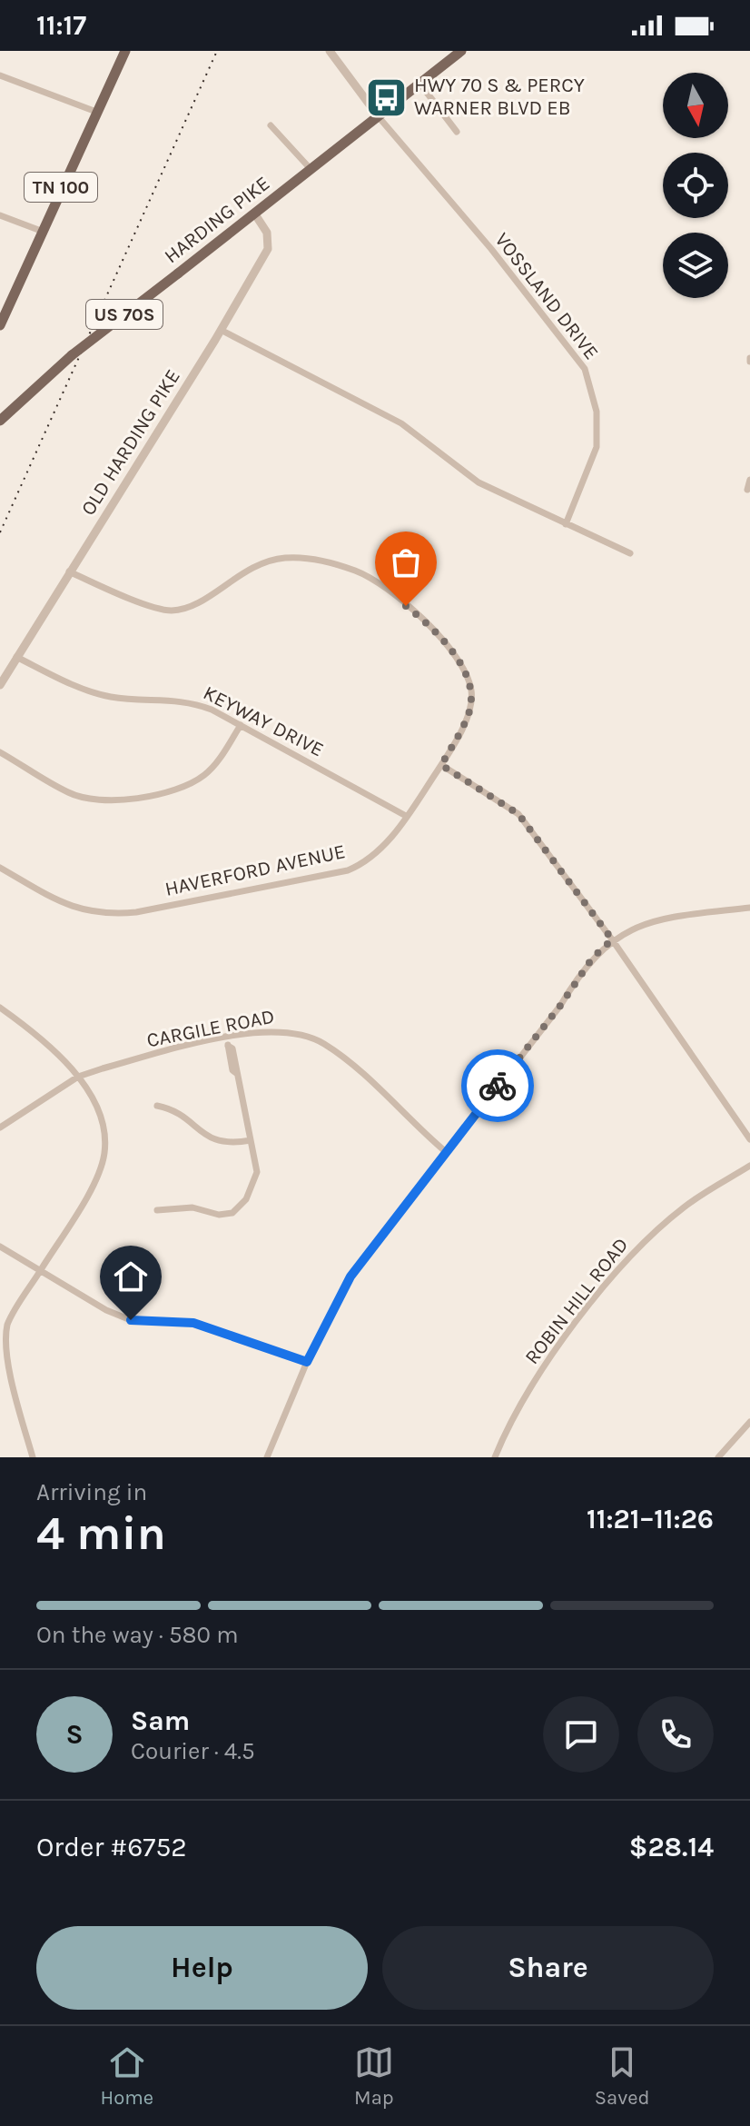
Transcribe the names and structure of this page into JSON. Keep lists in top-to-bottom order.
{
  "streets": {
    "main road": ["TN 100", "HARDING PIKE", "US 70S"],
    "street": [
      "VOSSLAND DRIVE",
      "OLD HARDING PIKE",
      "KEYWAY DRIVE",
      "HAVERFORD AVENUE",
      "CARGILE ROAD",
      "ROBIN HILL ROAD"
    ]
  },
  "crossings": [
    ["HARDING PIKE", "VOSSLAND DRIVE"],
    ["HARDING PIKE", "OLD HARDING PIKE"],
    ["OLD HARDING PIKE", "KEYWAY DRIVE"],
    ["OLD HARDING PIKE", "HAVERFORD AVENUE"],
    ["KEYWAY DRIVE", "HAVERFORD AVENUE"]
  ],
  "places": {
    "bus stop": ["HWY 70 S & PERCY WARNER BLVD EB"]
  },
  "north": "bottom",
  "page": {
    "status": "11:17",
    "heading": ["4 min", "Arriving in", "11:21–11:26"],
    "panel": [
      "Sam",
      "Courier · 4.5",
      "Order #6752",
      "$28.14"
    ],
    "bar": "On the way · 580 m",
    "round": "S",
    "buttons": ["Help", "Share"],
    "tabs": ["Home", "Map", "Saved"]
  }
}
